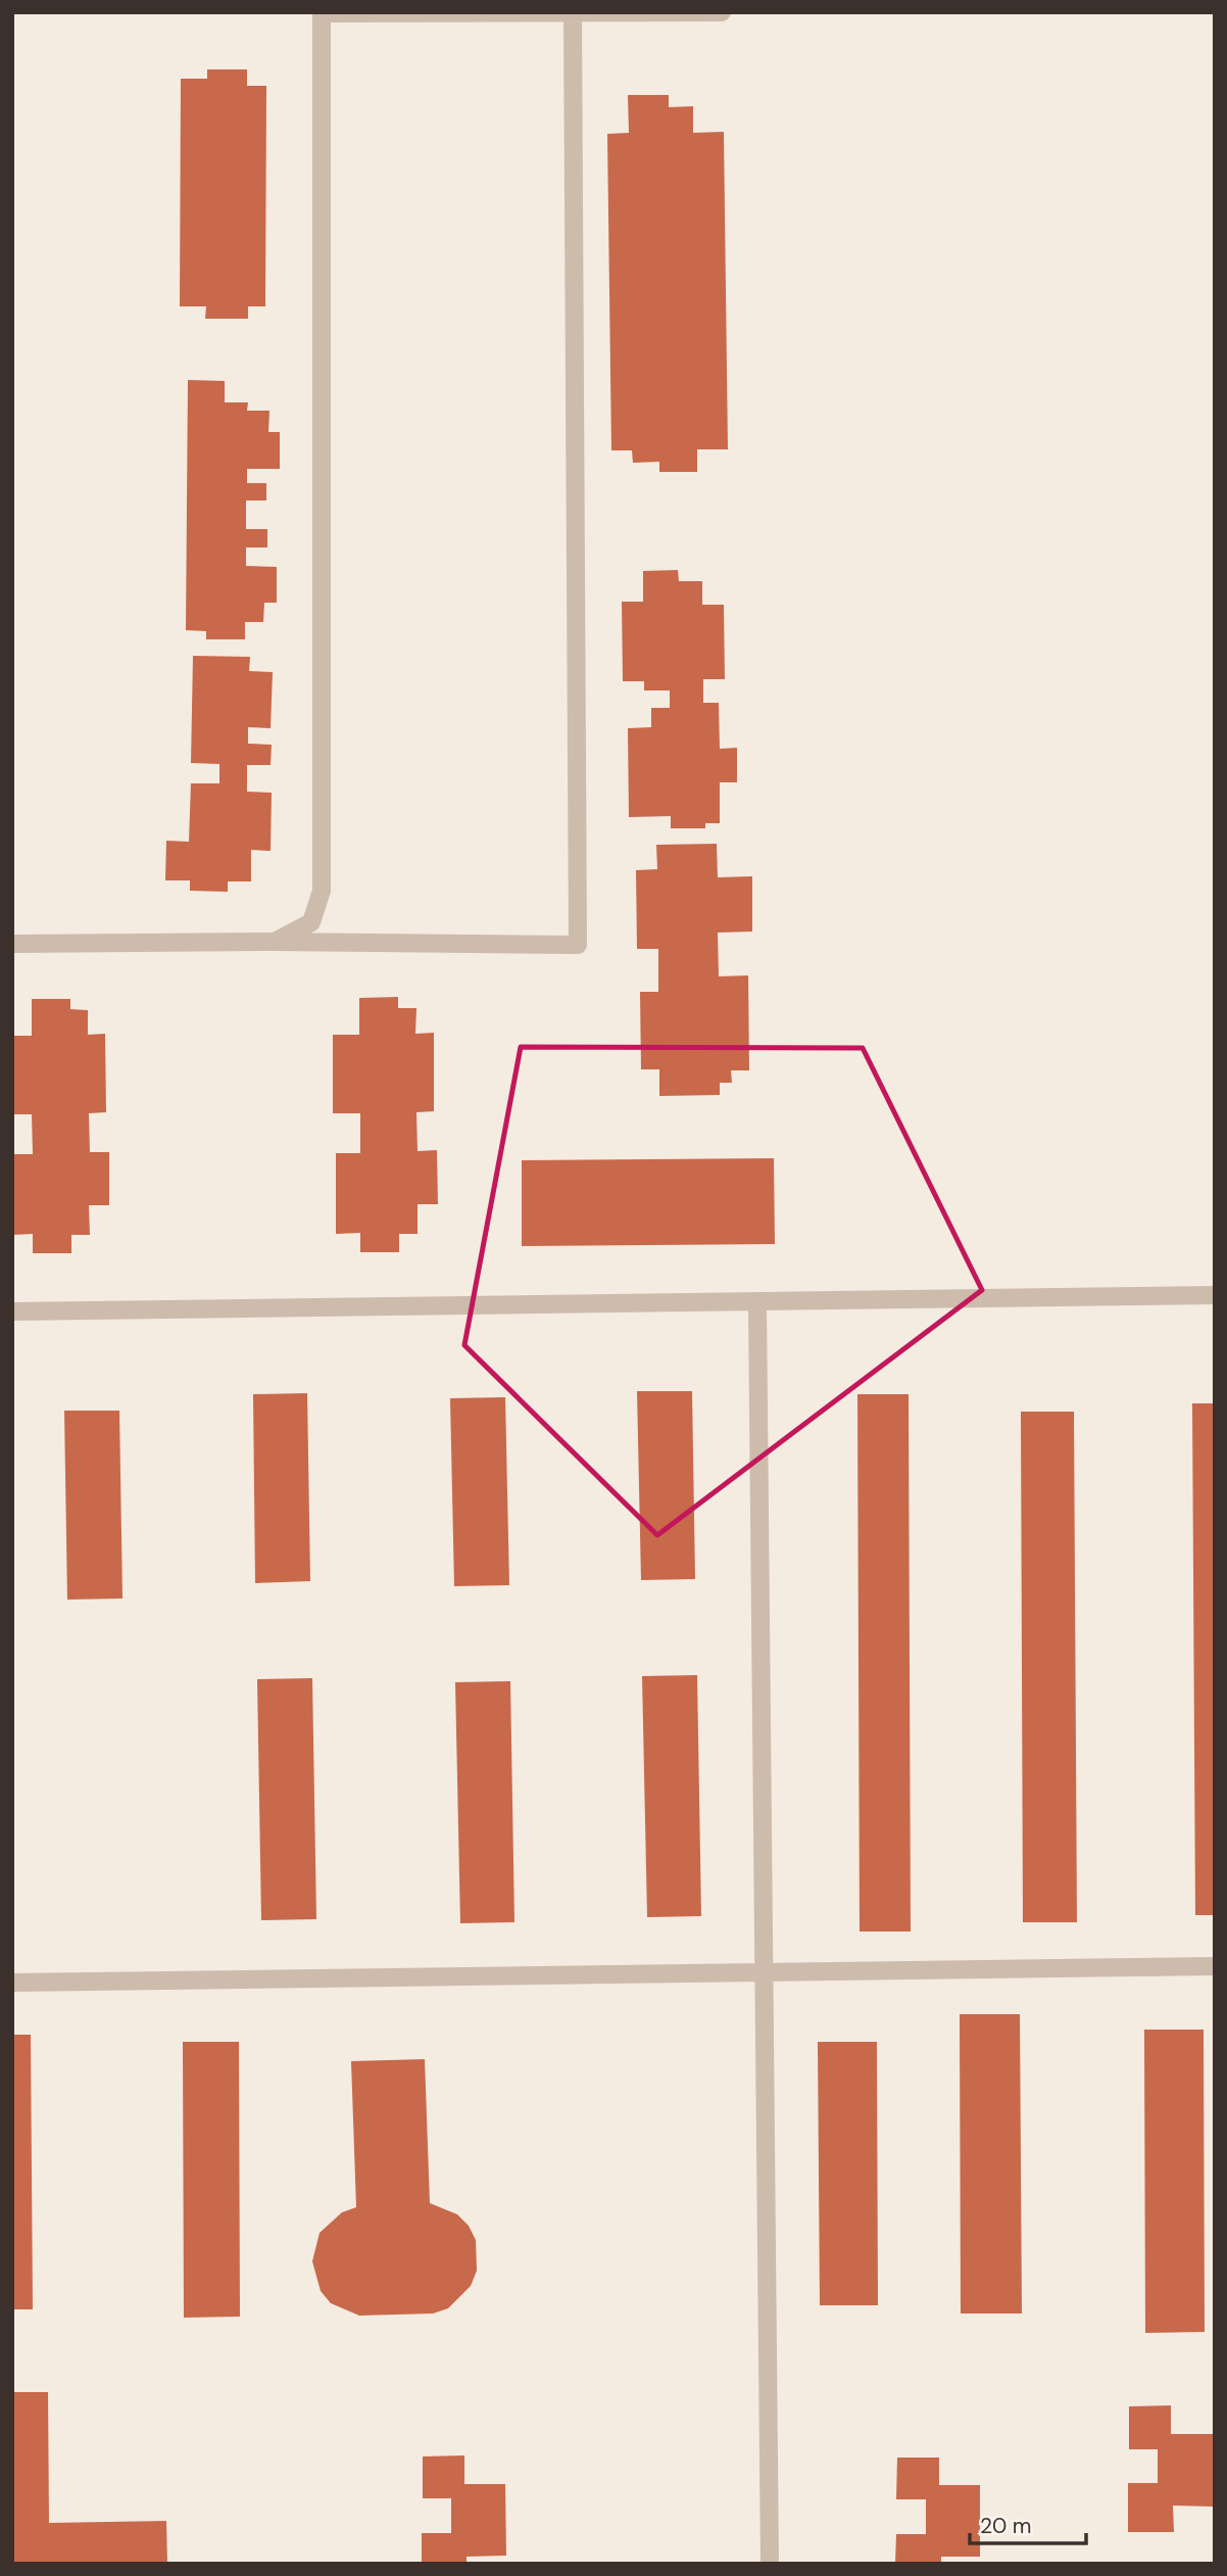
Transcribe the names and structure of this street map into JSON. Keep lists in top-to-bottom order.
{
  "scale_bar": "20 m"
}
